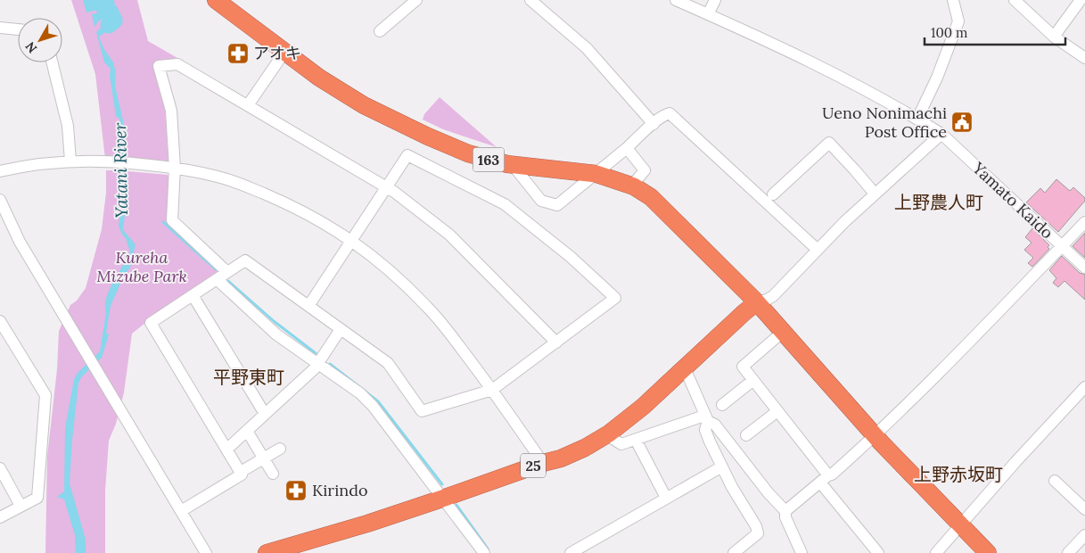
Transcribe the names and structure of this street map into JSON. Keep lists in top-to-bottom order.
{
  "streets": {
    "highway": ["163", "25"],
    "street": ["Yamato Kaido"]
  },
  "crossings": [
    ["163", "25"]
  ],
  "districts": ["上野農人町", "平野東町", "上野赤坂町"],
  "water": ["Yatani River"],
  "parks": ["Kureha Mizube Park"],
  "places": {
    "pharmacy": ["アオキ", "Kirindo"],
    "public building": ["Ueno Nonimachi Post Office"]
  },
  "scale_bar": "100 m",
  "north": "bottom left"
}
